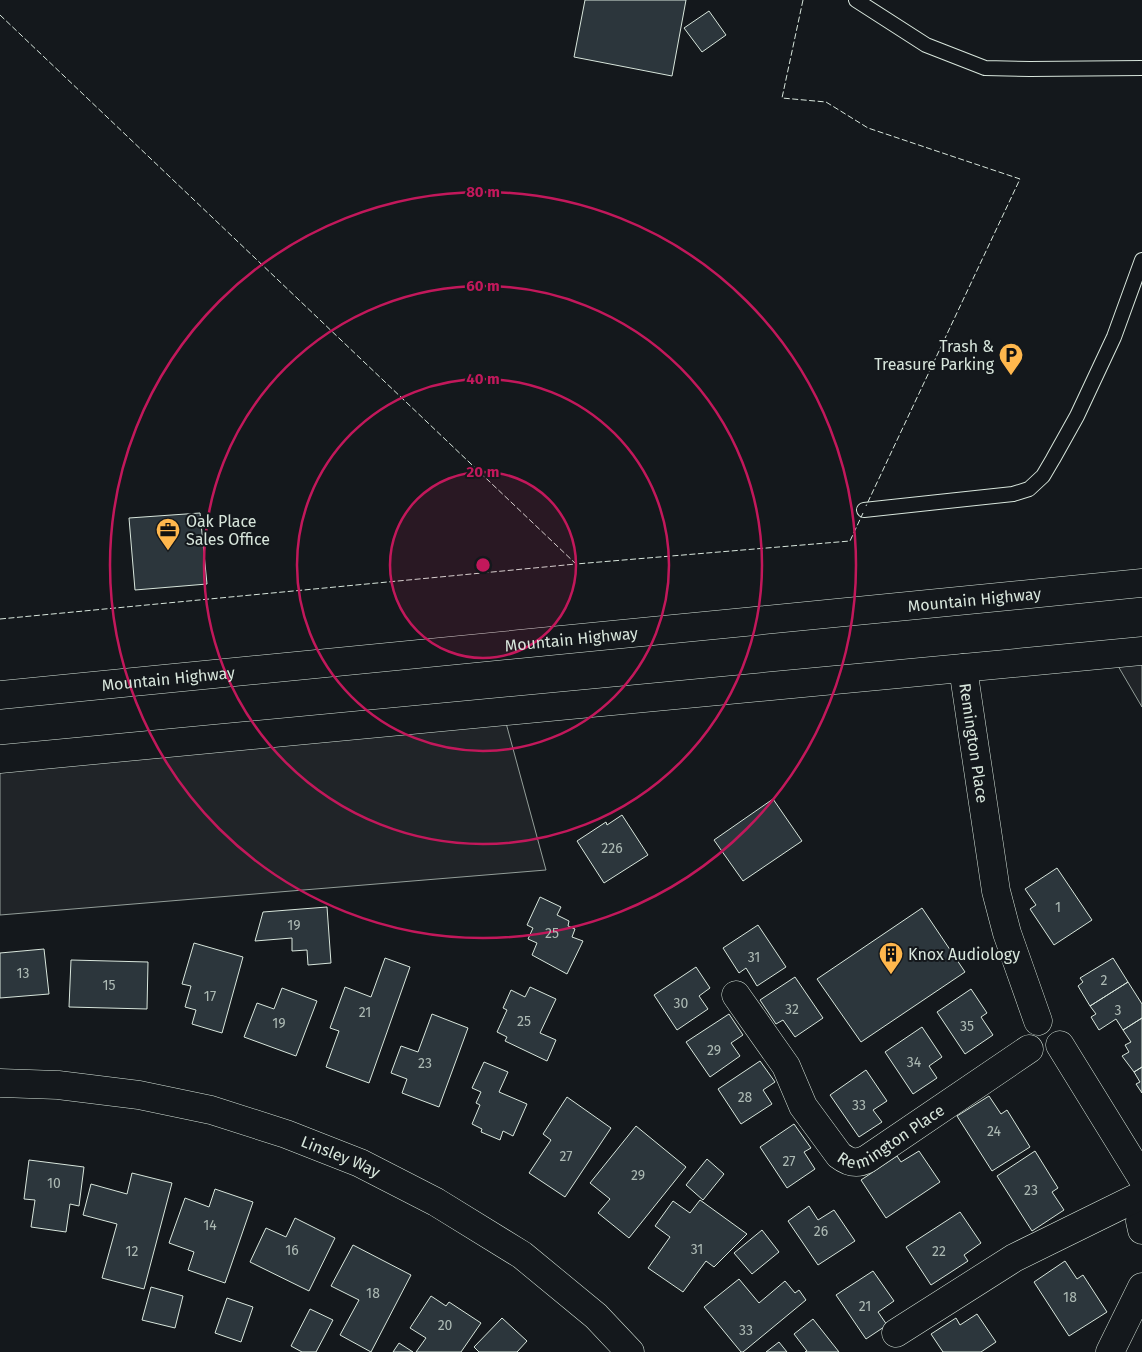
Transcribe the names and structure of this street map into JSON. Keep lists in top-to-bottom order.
{
  "streets": {
    "main road": ["Mountain Highway", "Remington Place", "Linsley Way"]
  },
  "places": {
    "parking": ["Trash & Treasure Parking"],
    "office": ["Oak Place Sales Office"],
    "building": ["Knox Audiology"]
  },
  "house_numbers": [
    "226",
    "1",
    "19",
    "25",
    "31",
    "13",
    "2",
    "15",
    "17",
    "30",
    "32",
    "3",
    "21",
    "25",
    "19",
    "35",
    "29",
    "34",
    "23",
    "28",
    "33",
    "24",
    "27",
    "27",
    "29",
    "10",
    "23",
    "14",
    "26",
    "31",
    "16",
    "12",
    "22",
    "18",
    "18",
    "21",
    "20",
    "33"
  ],
  "rings": [
    "80 m",
    "60 m",
    "40 m",
    "20 m"
  ]
}
